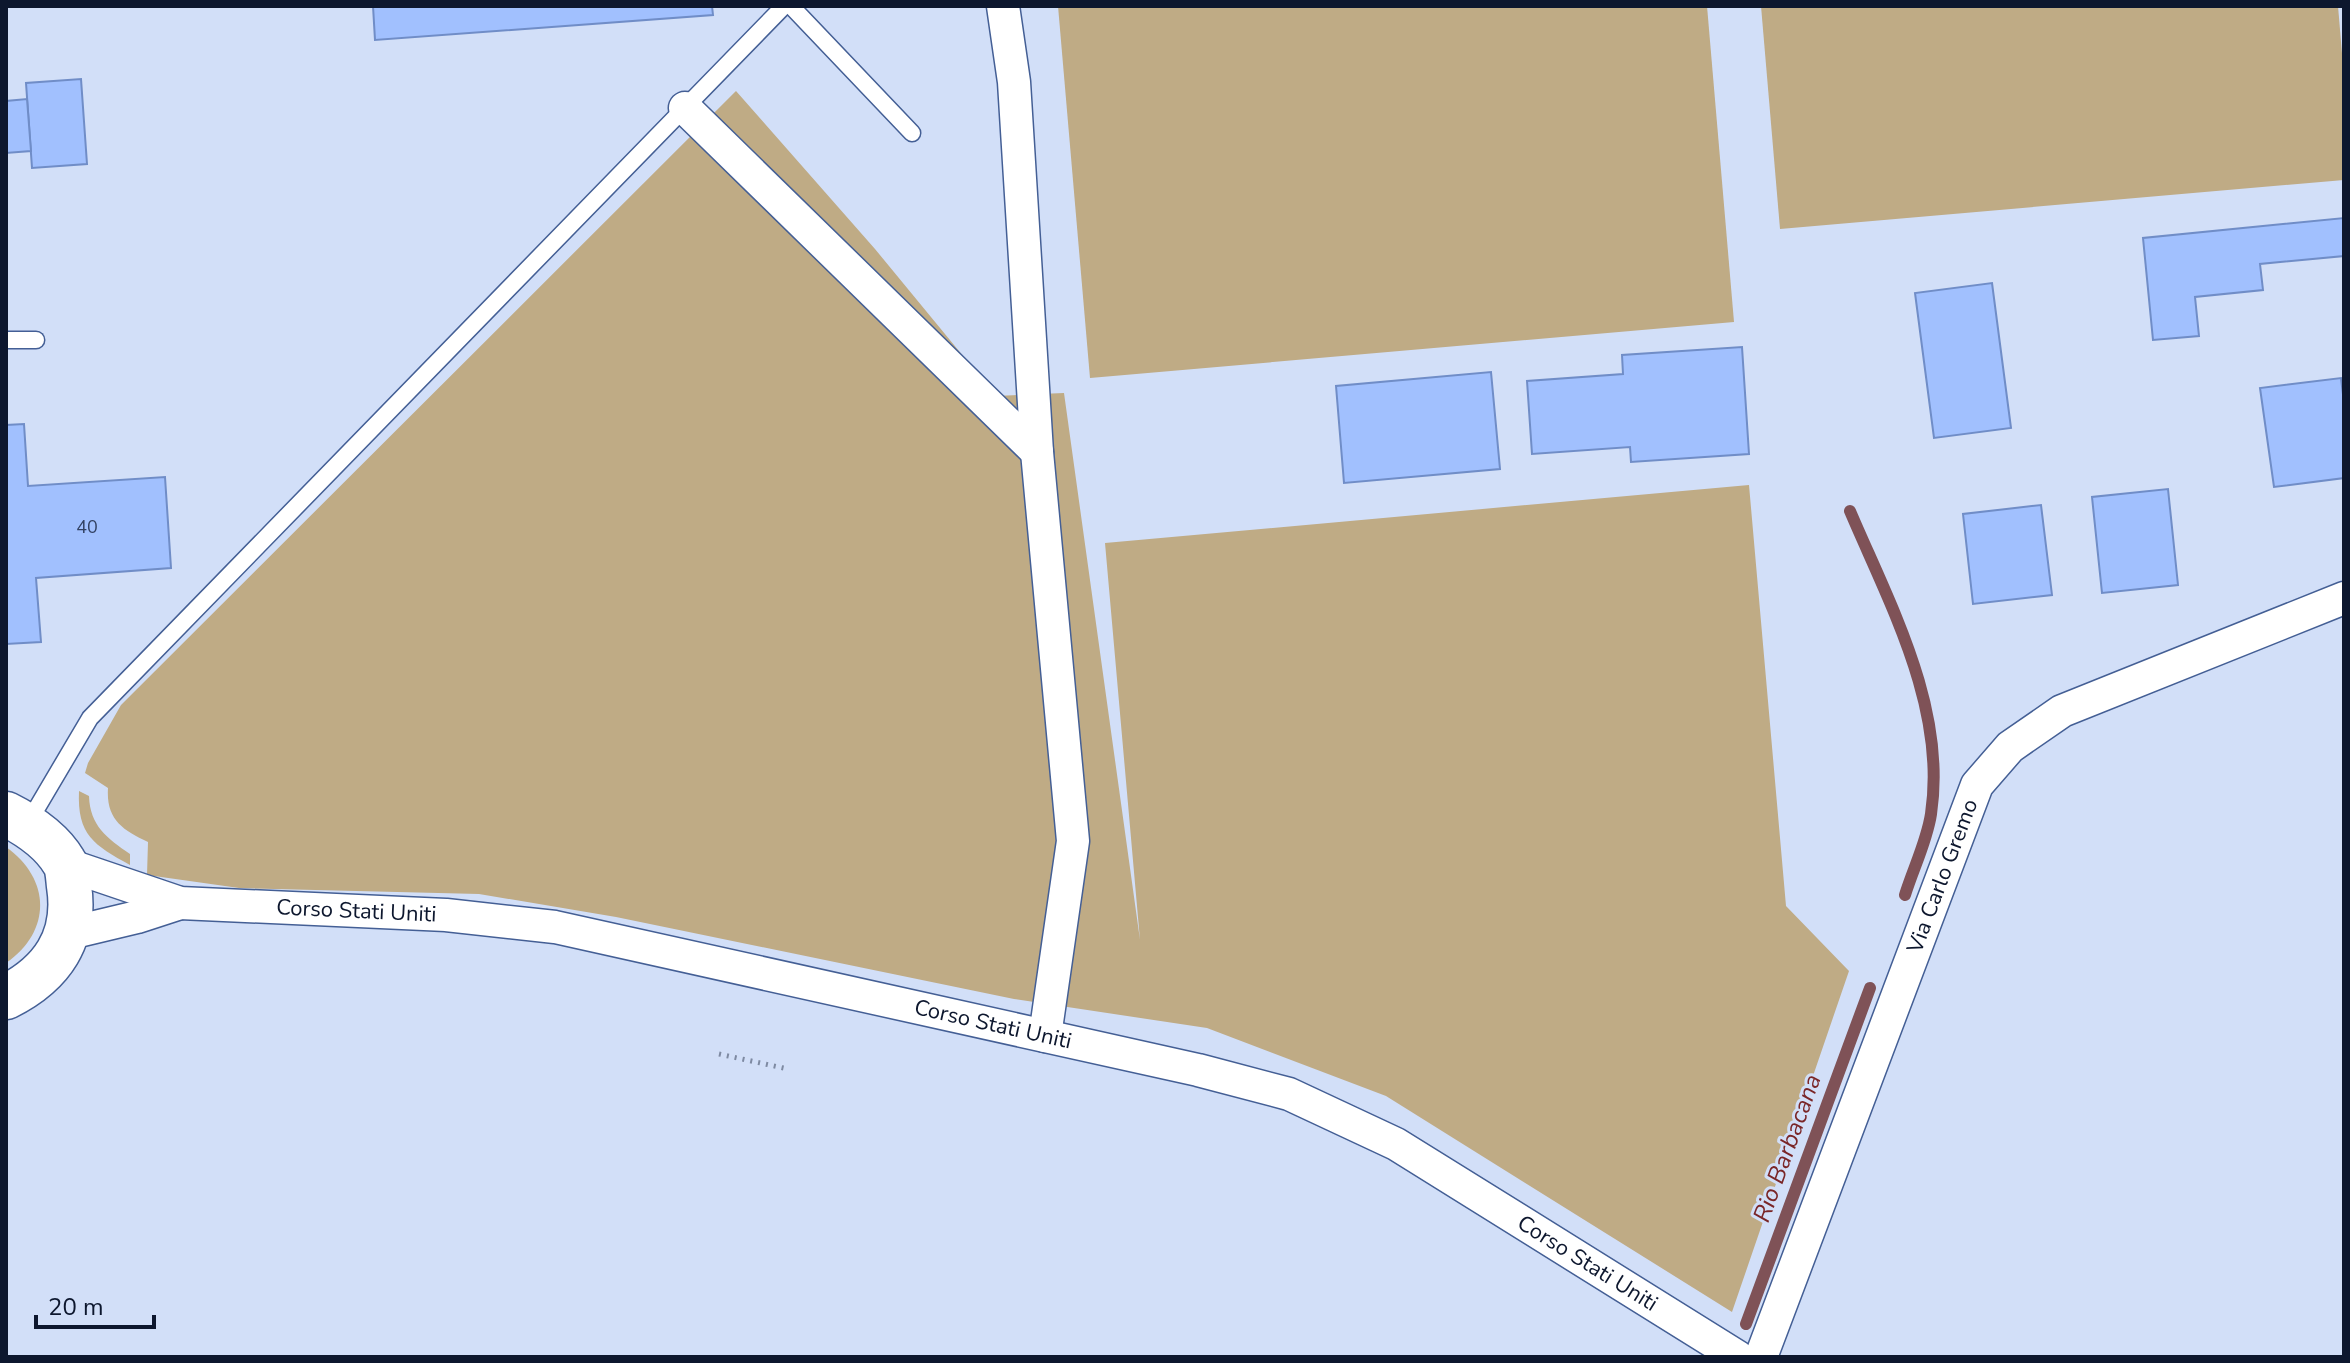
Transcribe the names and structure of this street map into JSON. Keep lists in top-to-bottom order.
{
  "streets": {
    "street": ["Via Carlo Gremo", "Corso Stati Uniti"]
  },
  "water": ["Rio Barbacana"],
  "house_numbers": ["40"],
  "scale_bar": "20 m"
}
